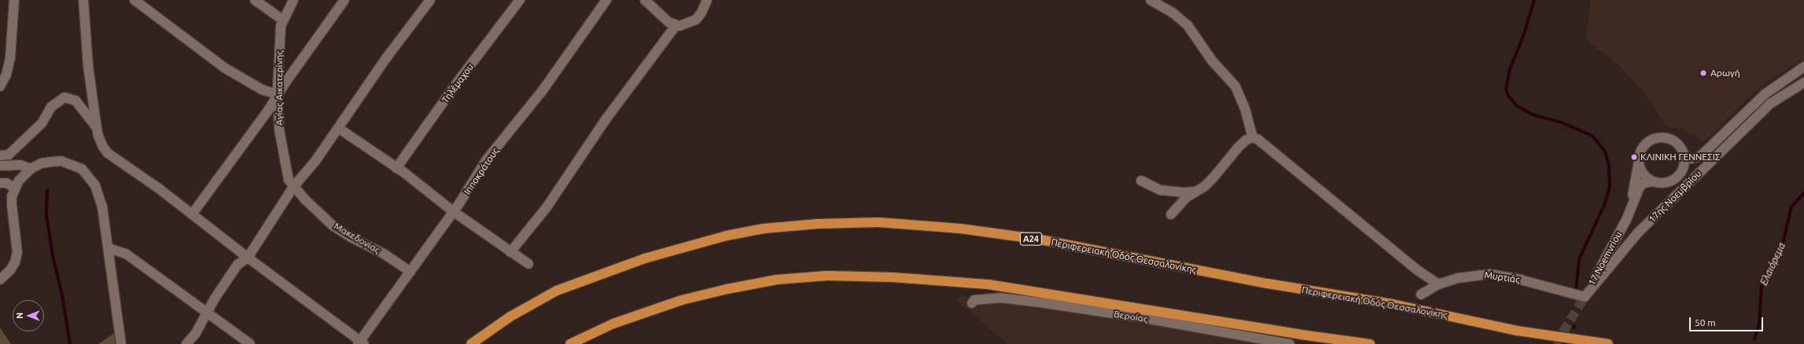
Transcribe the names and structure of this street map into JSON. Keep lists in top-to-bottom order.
{
  "streets": {
    "highway": ["Α24", "Περιφερειακή Οδός Θεσσαλονίκης"],
    "street": [
      "Τηλέμαχου",
      "Αγίας Αικατερίνης",
      "Ιπποκράτους",
      "17ης Νοεμβρίου",
      "Μακεδονίας",
      "17 Noemvriou",
      "Μυρτιάς",
      "Βεροίας"
    ]
  },
  "crossings": [
    ["Αγίας Αικατερίνης", "Μακεδονίας"],
    ["Ιπποκράτους", "Μακεδονίας"],
    ["17ης Νοεμβρίου", "17 Noemvriou"],
    ["17ης Νοεμβρίου", "Μυρτιάς"],
    ["17 Noemvriou", "Μυρτιάς"]
  ],
  "water": ["Ελαιόρεμα"],
  "places": ["Αρωγή", "ΚΛΙΝΙΚΗ ΓΕΝΝΕΣΙΣ"],
  "scale_bar": "50 m",
  "north": "left"
}
